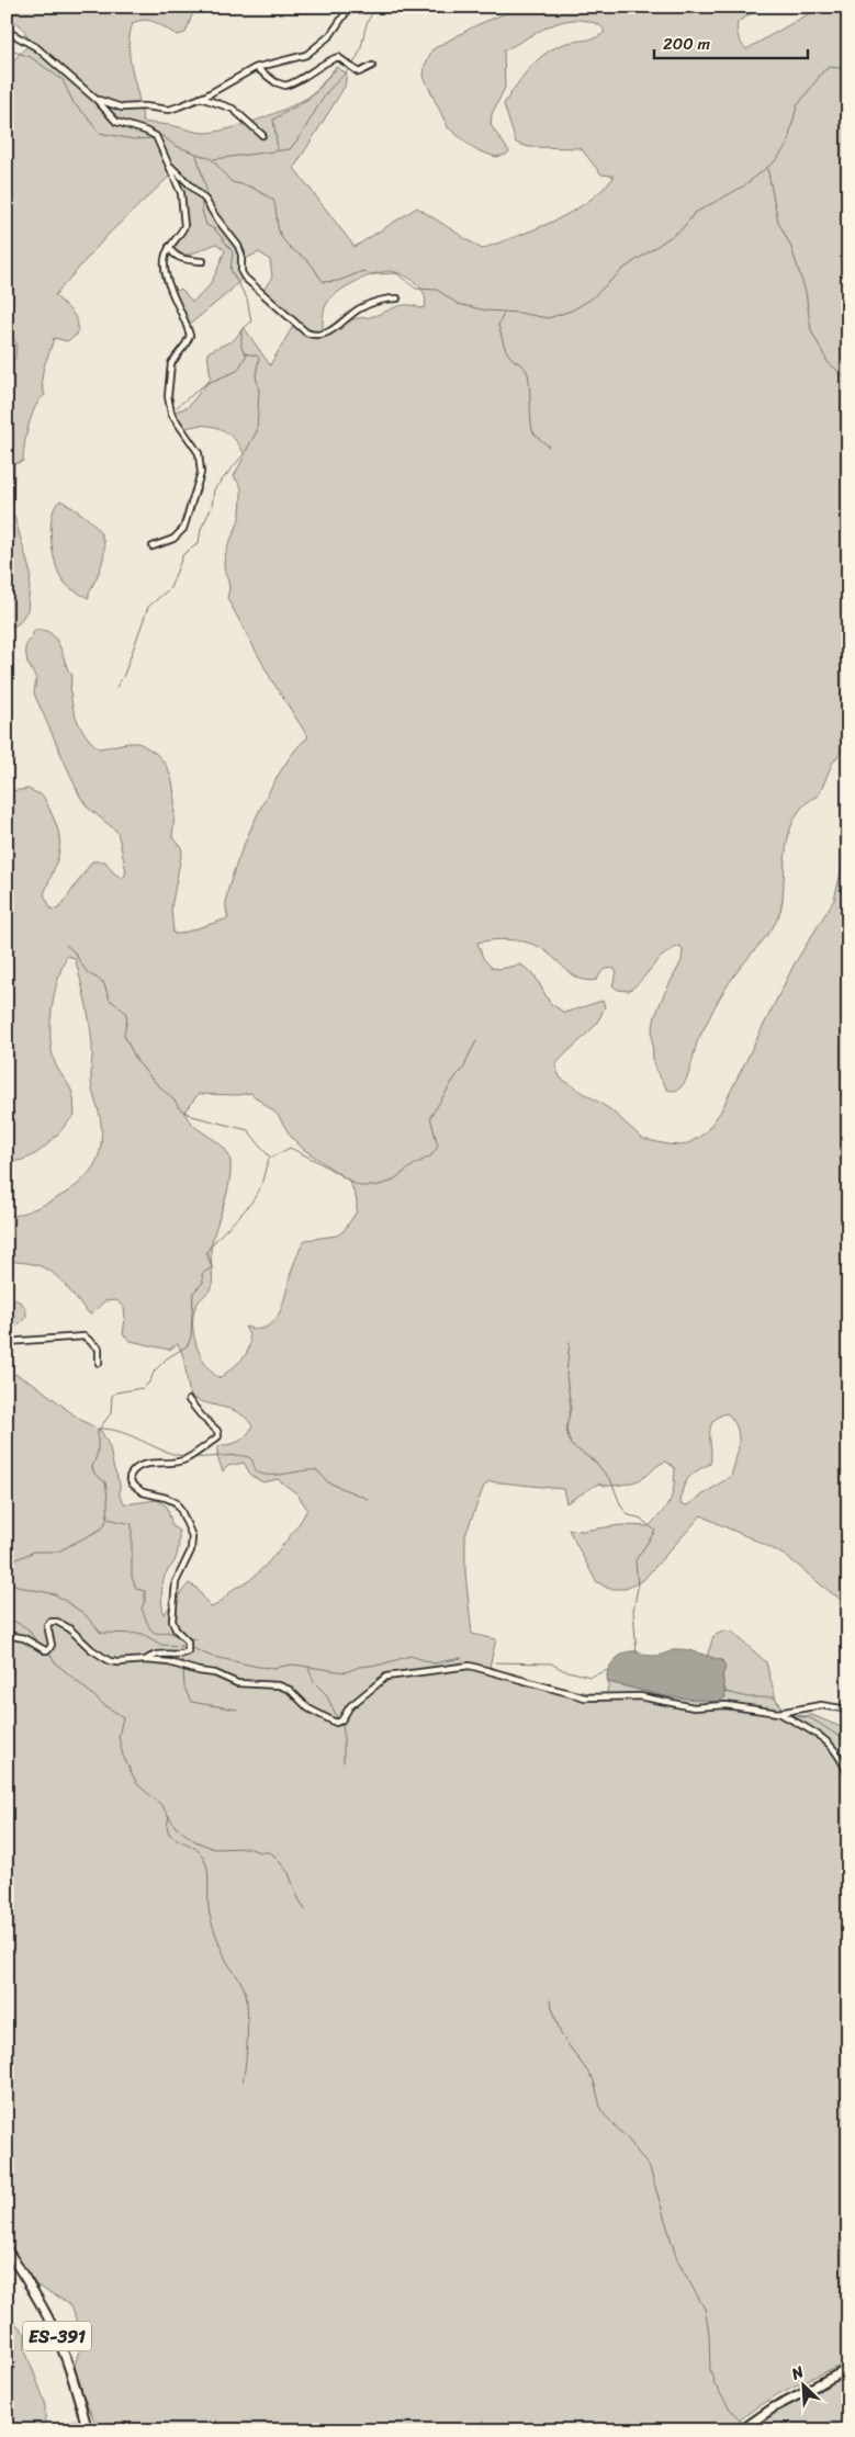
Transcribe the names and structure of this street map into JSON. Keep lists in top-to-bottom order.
{
  "streets": {
    "main road": ["ES-391"]
  },
  "scale_bar": "200 m",
  "north": "top left"
}
